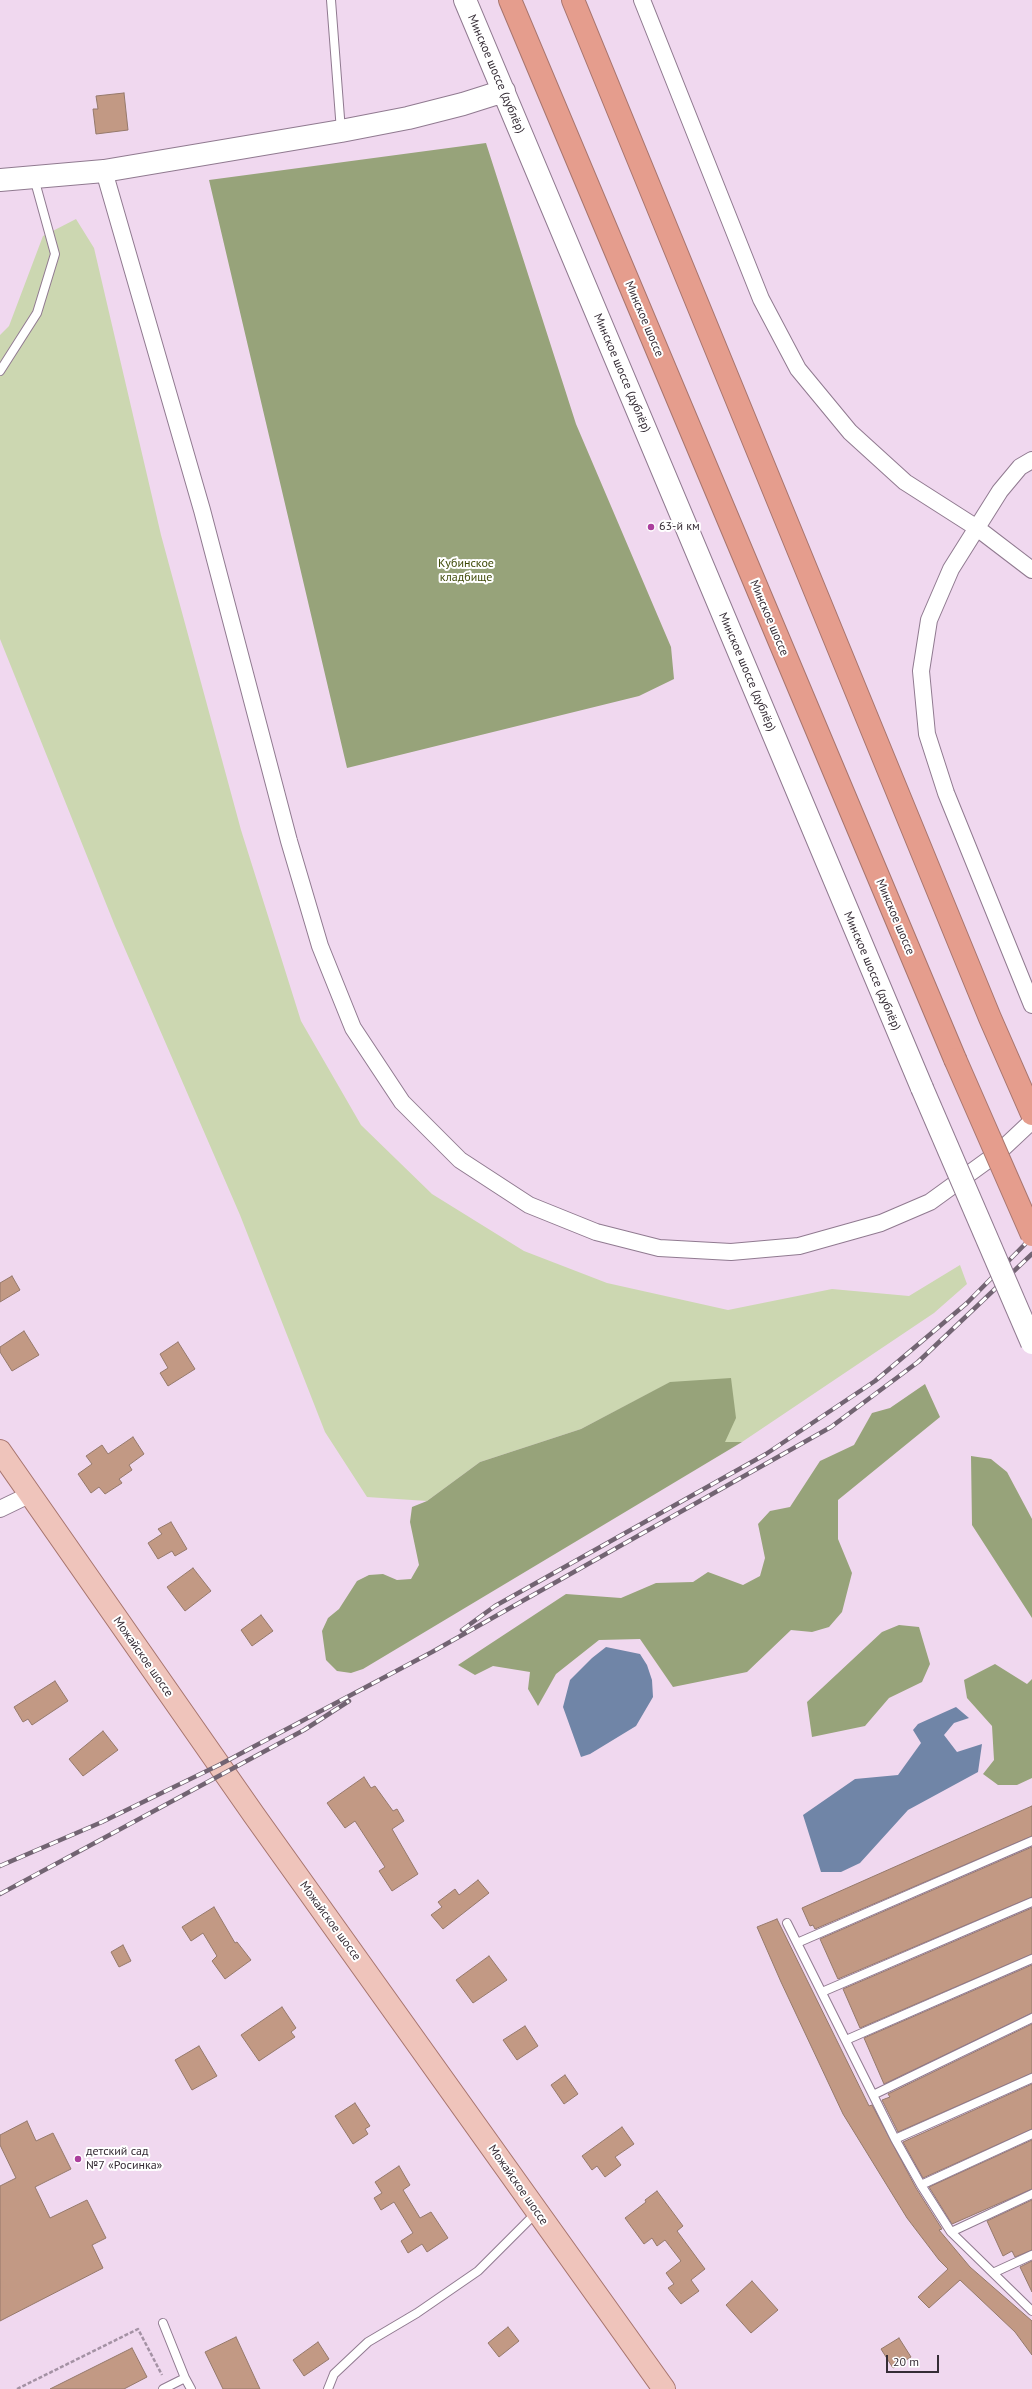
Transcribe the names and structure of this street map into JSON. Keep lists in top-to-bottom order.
{
  "streets": {
    "highway": ["Минское шоссе"],
    "main road": ["Минское шоссе (дублёр)", "Можайское шоссе"]
  },
  "parks": ["Кубинское кладбище"],
  "places": ["63-й км", "детский сад №7 «Росинка»"],
  "scale_bar": "20 m"
}
